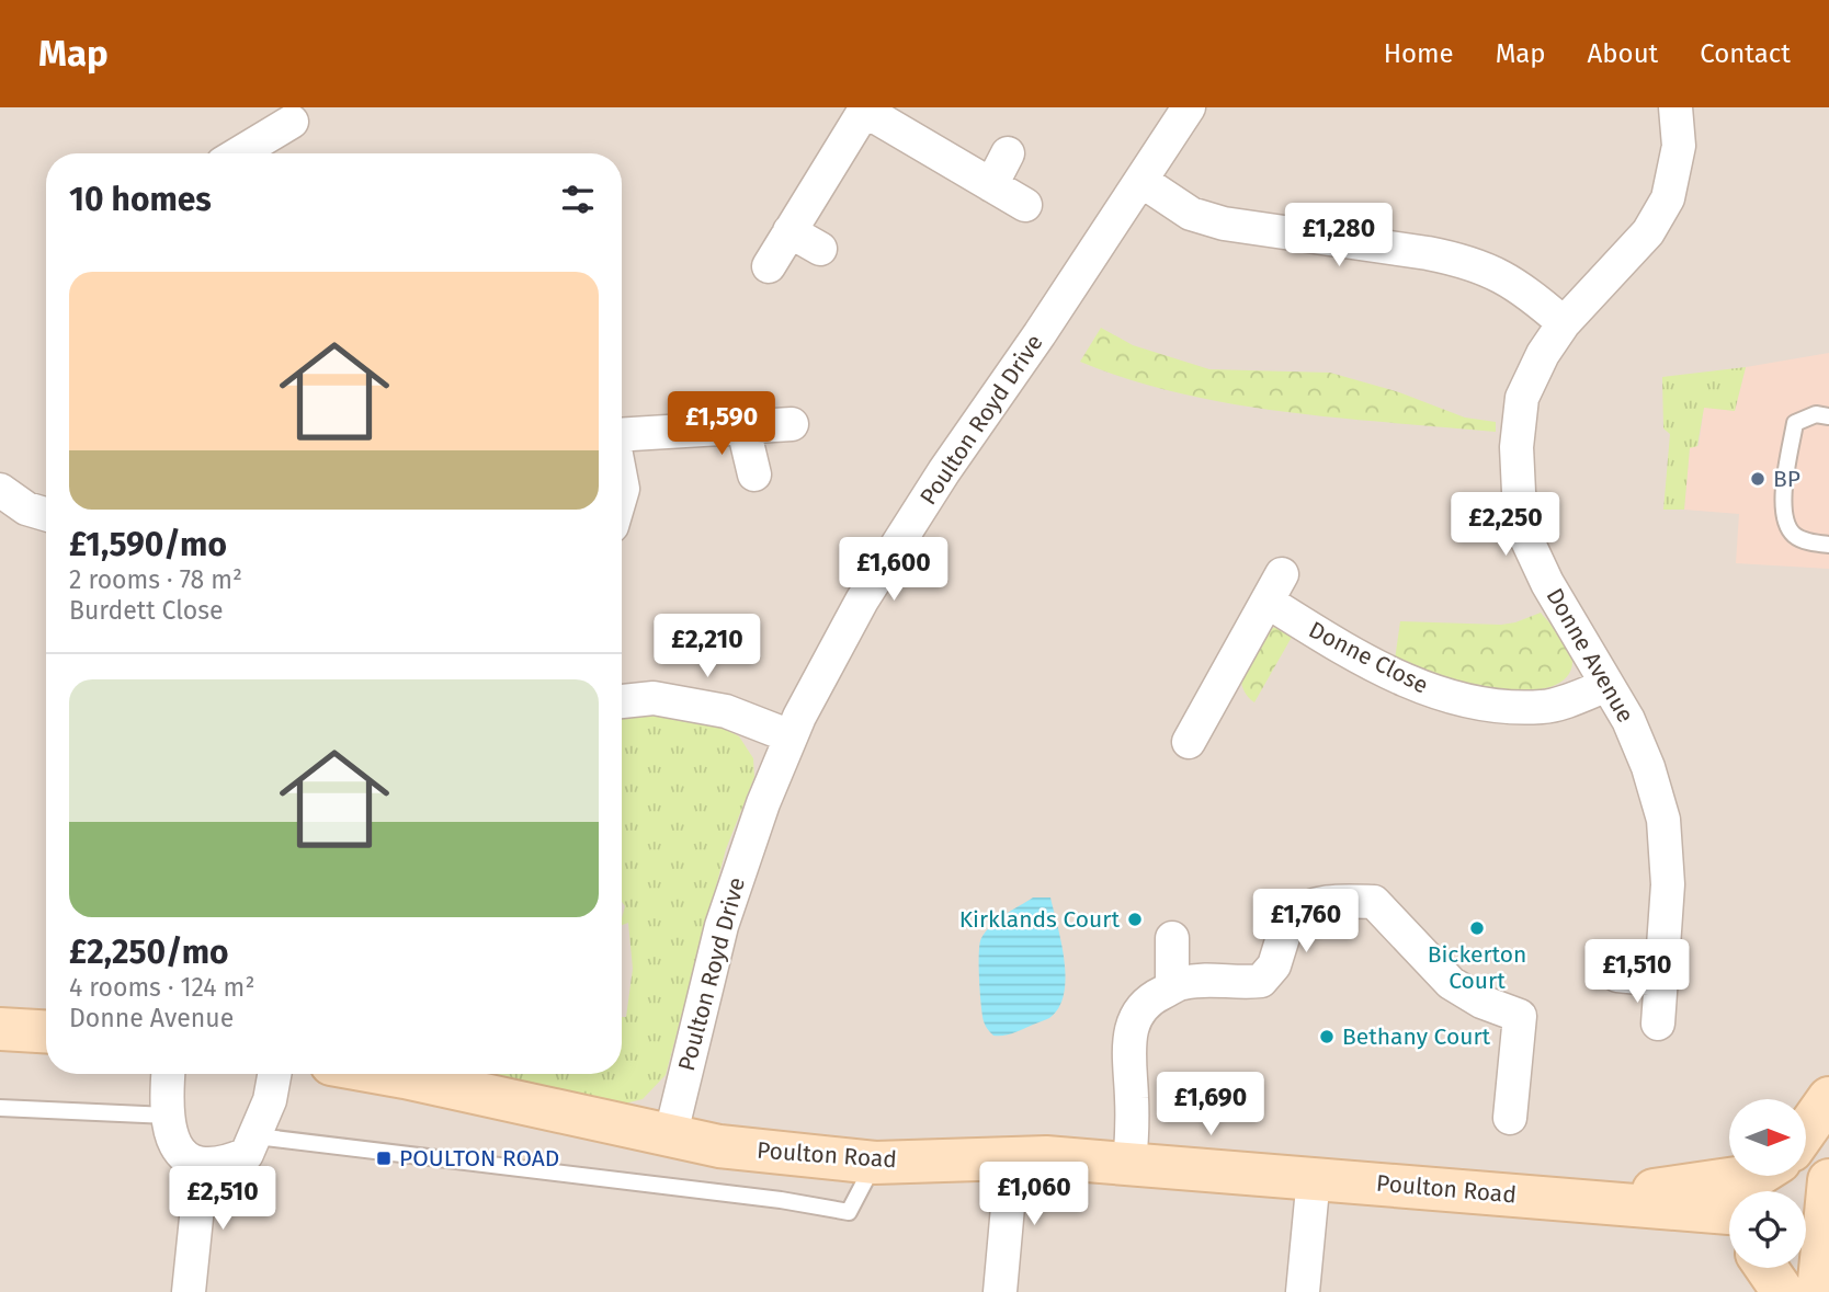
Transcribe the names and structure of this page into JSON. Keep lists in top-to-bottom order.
{
  "streets": {
    "street": [
      "Poulton Royd Drive",
      "Donne Avenue",
      "Donne Close",
      "Poulton Road"
    ]
  },
  "crossings": [
    ["Poulton Royd Drive", "Poulton Road"],
    ["Donne Avenue", "Donne Close"]
  ],
  "places": {
    "other": [
      "BP",
      "Kirklands Court",
      "Bickerton Court",
      "Bethany Court"
    ],
    "transit": ["POULTON ROAD"]
  },
  "north": "right",
  "page": {
    "header": "Map",
    "nav": [
      "Home",
      "Map",
      "About",
      "Contact"
    ],
    "heading": "10 homes",
    "price": [
      "£1,280",
      "£1,590",
      "£2,250",
      "£1,600",
      "£2,210",
      "£1,760",
      "£1,510",
      "£1,690",
      "£1,060",
      "£2,510"
    ],
    "list": [
      {
        "name": "£1,590/mo",
        "note": "2 rooms · 78 m² · Burdett Close"
      },
      {
        "name": "£2,250/mo",
        "note": "4 rooms · 124 m² · Donne Avenue"
      }
    ]
  }
}
